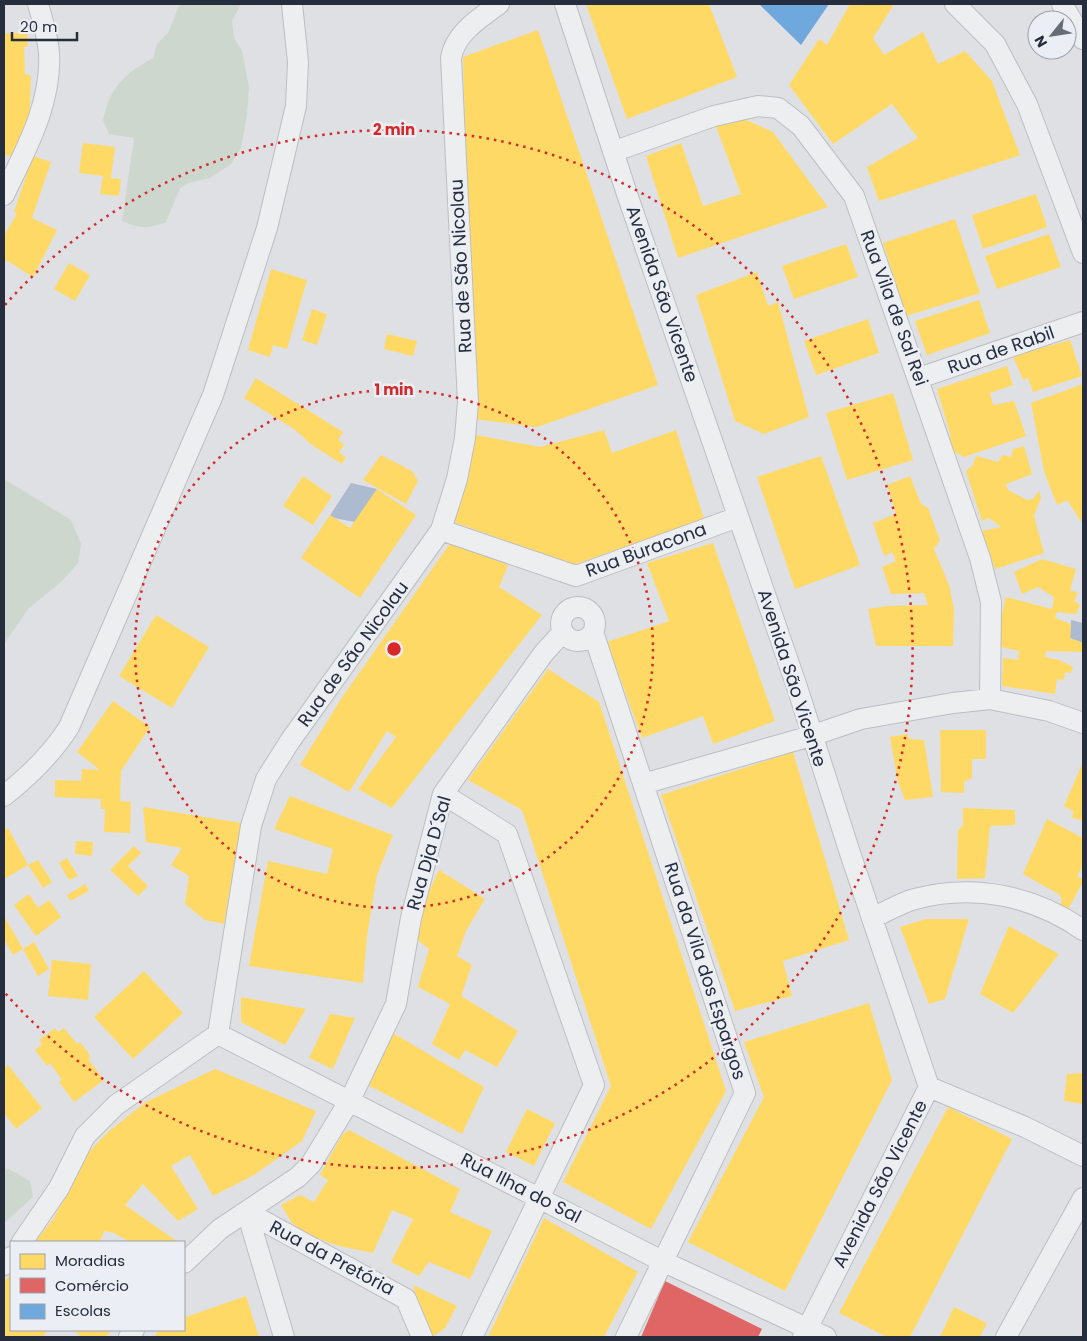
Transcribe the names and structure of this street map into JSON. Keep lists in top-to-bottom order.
{
  "streets": {
    "street": [
      "Rua de São Nicolau",
      "Avenida São Vicente",
      "Rua Vila de Sal Rei",
      "Rua de Rabil",
      "Rua Buracona",
      "Rua Dja D´Sal",
      "Rua da Vila dos Espargos",
      "Rua Ilha do Sal",
      "Rua da Pretória"
    ]
  },
  "crossings": [
    ["Rua de São Nicolau", "Rua Buracona"],
    ["Rua de São Nicolau", "Rua Ilha do Sal"],
    ["Avenida São Vicente", "Rua Vila de Sal Rei"],
    ["Avenida São Vicente", "Rua Buracona"],
    ["Avenida São Vicente", "Rua Ilha do Sal"],
    ["Rua Vila de Sal Rei", "Rua de Rabil"],
    ["Rua Dja D´Sal", "Rua da Vila dos Espargos"],
    ["Rua Dja D´Sal", "Rua Ilha do Sal"],
    ["Rua Dja D´Sal", "Rua da Pretória"],
    ["Rua da Vila dos Espargos", "Rua Ilha do Sal"]
  ],
  "legend": ["Moradias", "Comércio", "Escolas"],
  "scale_bar": "20 m",
  "north": "bottom left",
  "rings": ["2 min", "1 min"]
}
